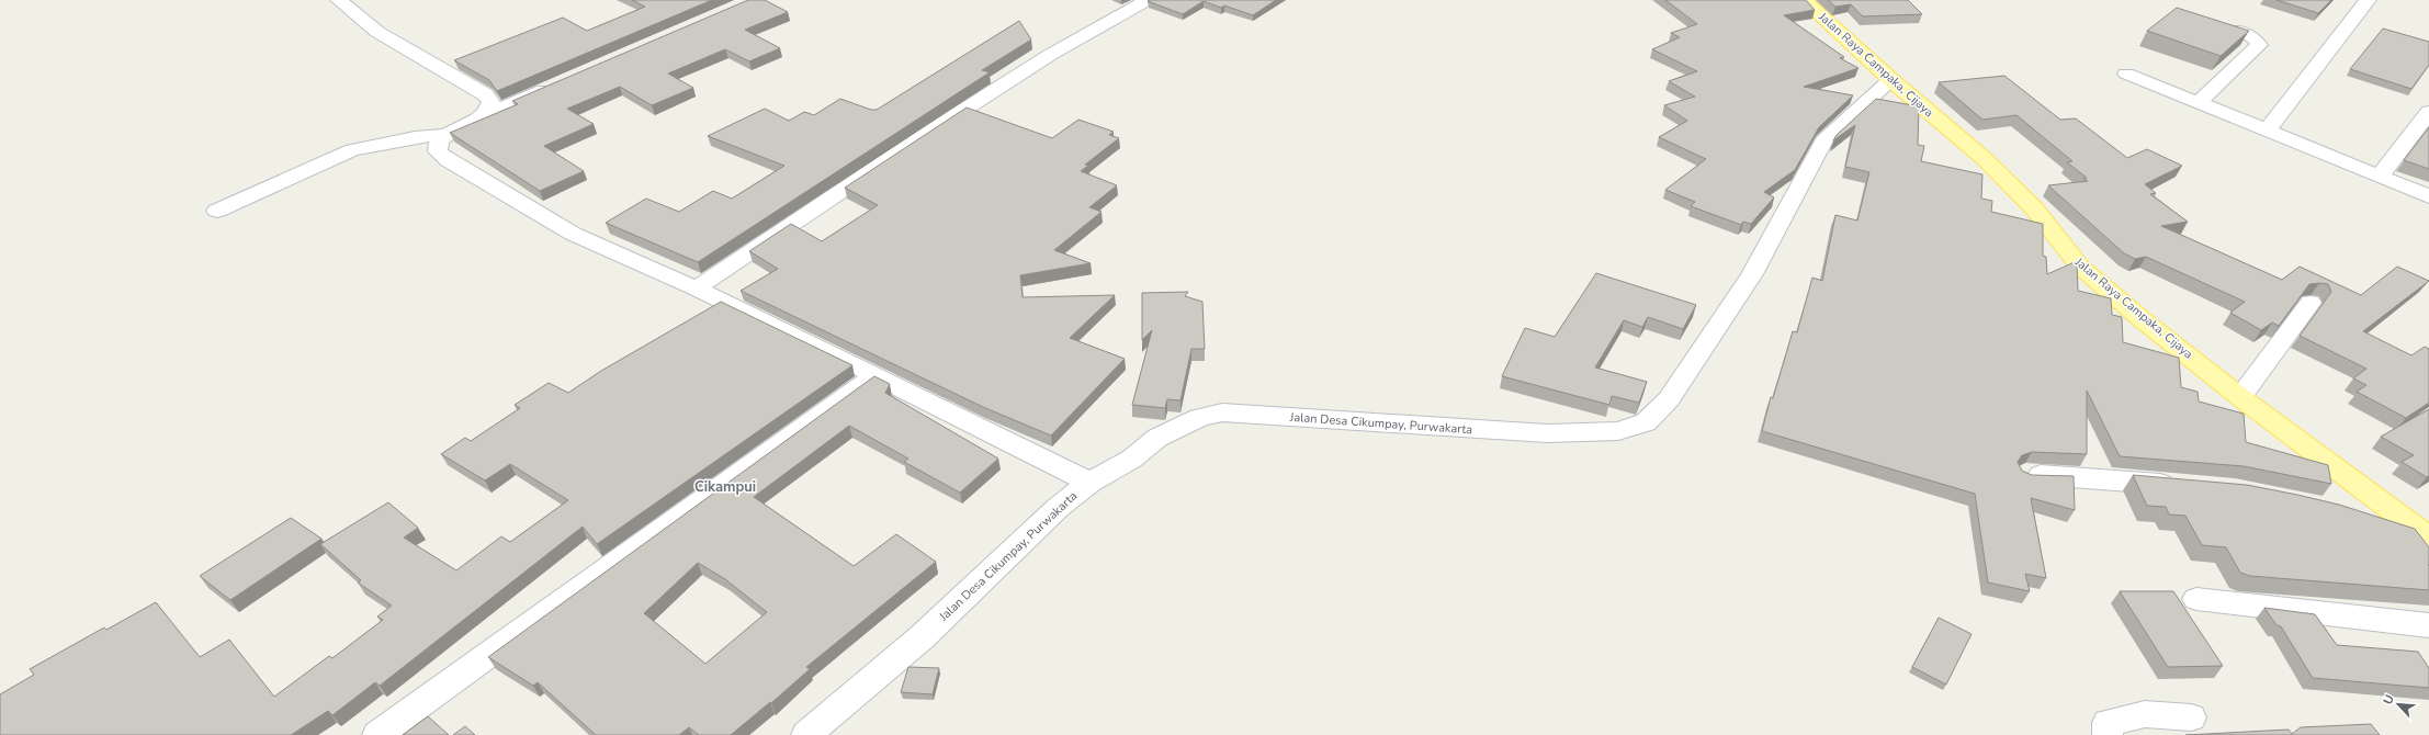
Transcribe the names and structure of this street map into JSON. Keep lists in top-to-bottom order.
{
  "streets": {
    "main road": ["Jalan Raya Campaka, Cijaya"],
    "street": ["Jalan Desa Cikumpay, Purwakarta"]
  },
  "crossings": [
    ["Jalan Raya Campaka, Cijaya", "Jalan Desa Cikumpay, Purwakarta"]
  ],
  "districts": ["Cikampui"],
  "north": "top left"
}
